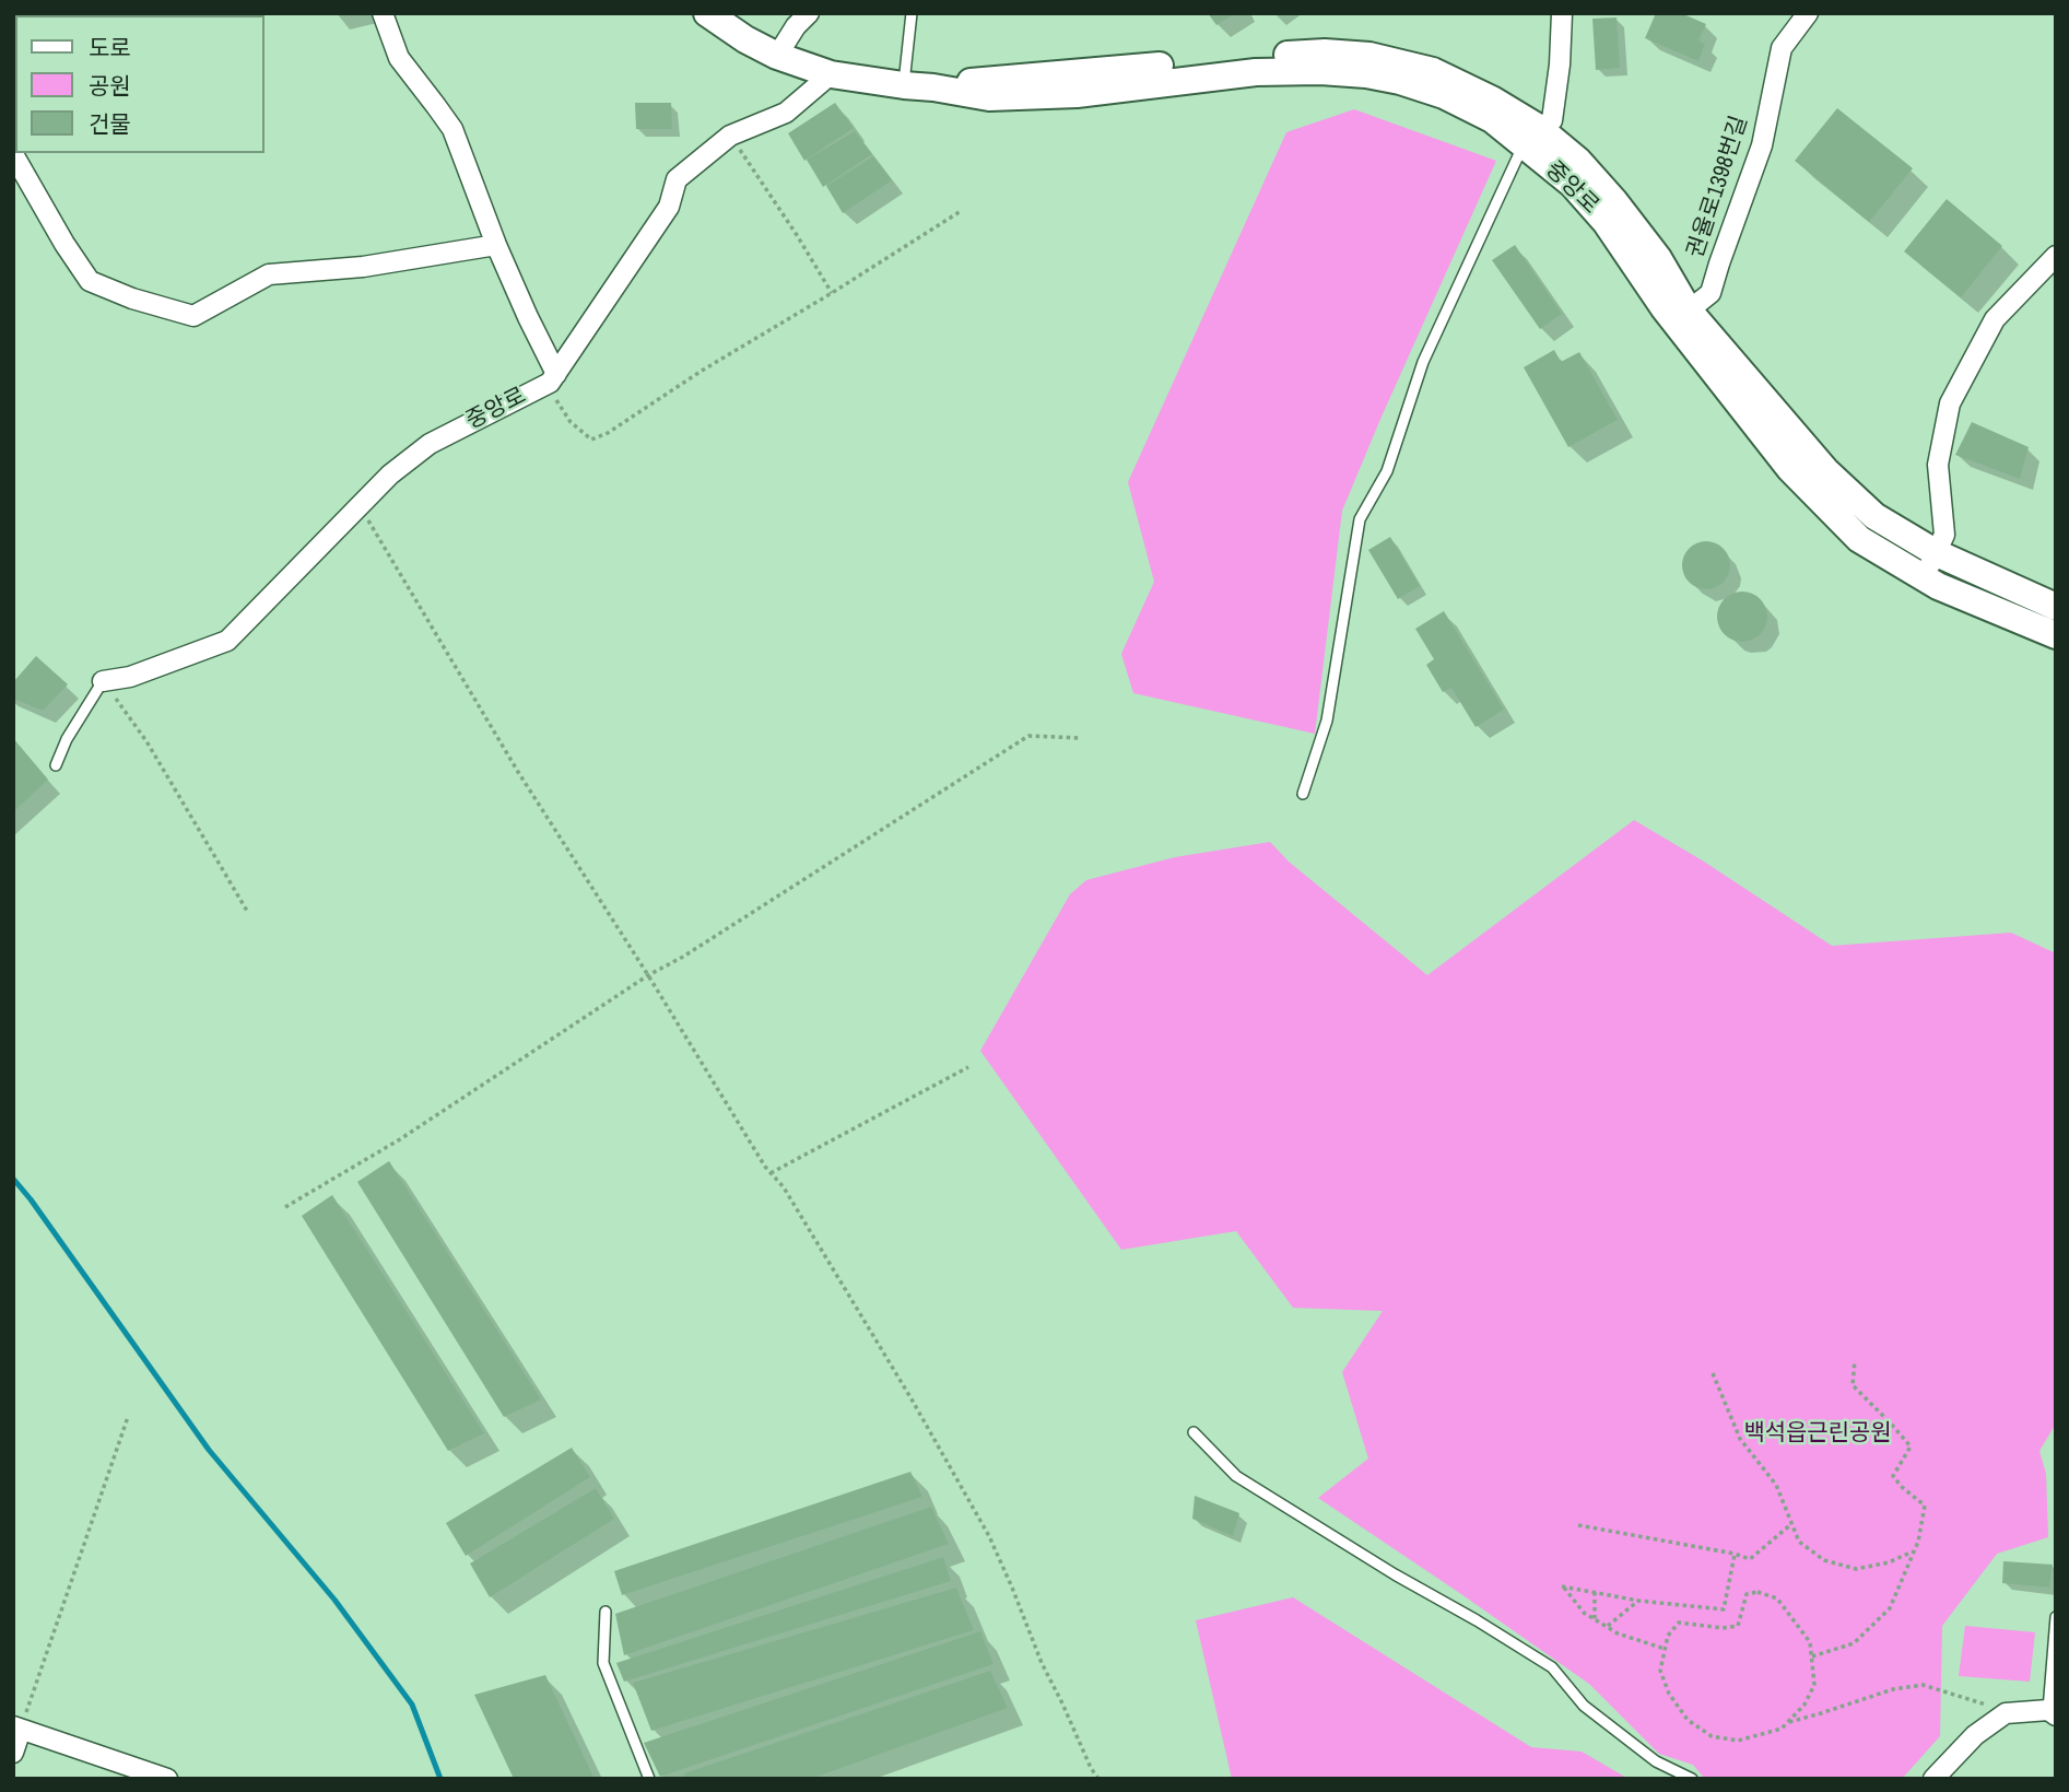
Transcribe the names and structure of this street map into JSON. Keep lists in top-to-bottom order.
{
  "streets": {
    "main road": ["중앙로"],
    "street": ["권율로1398번길"]
  },
  "crossings": [
    ["권율로1398번길", "중앙로"]
  ],
  "parks": ["백석읍근린공원"],
  "legend": ["도로", "공원", "건물"]
}
